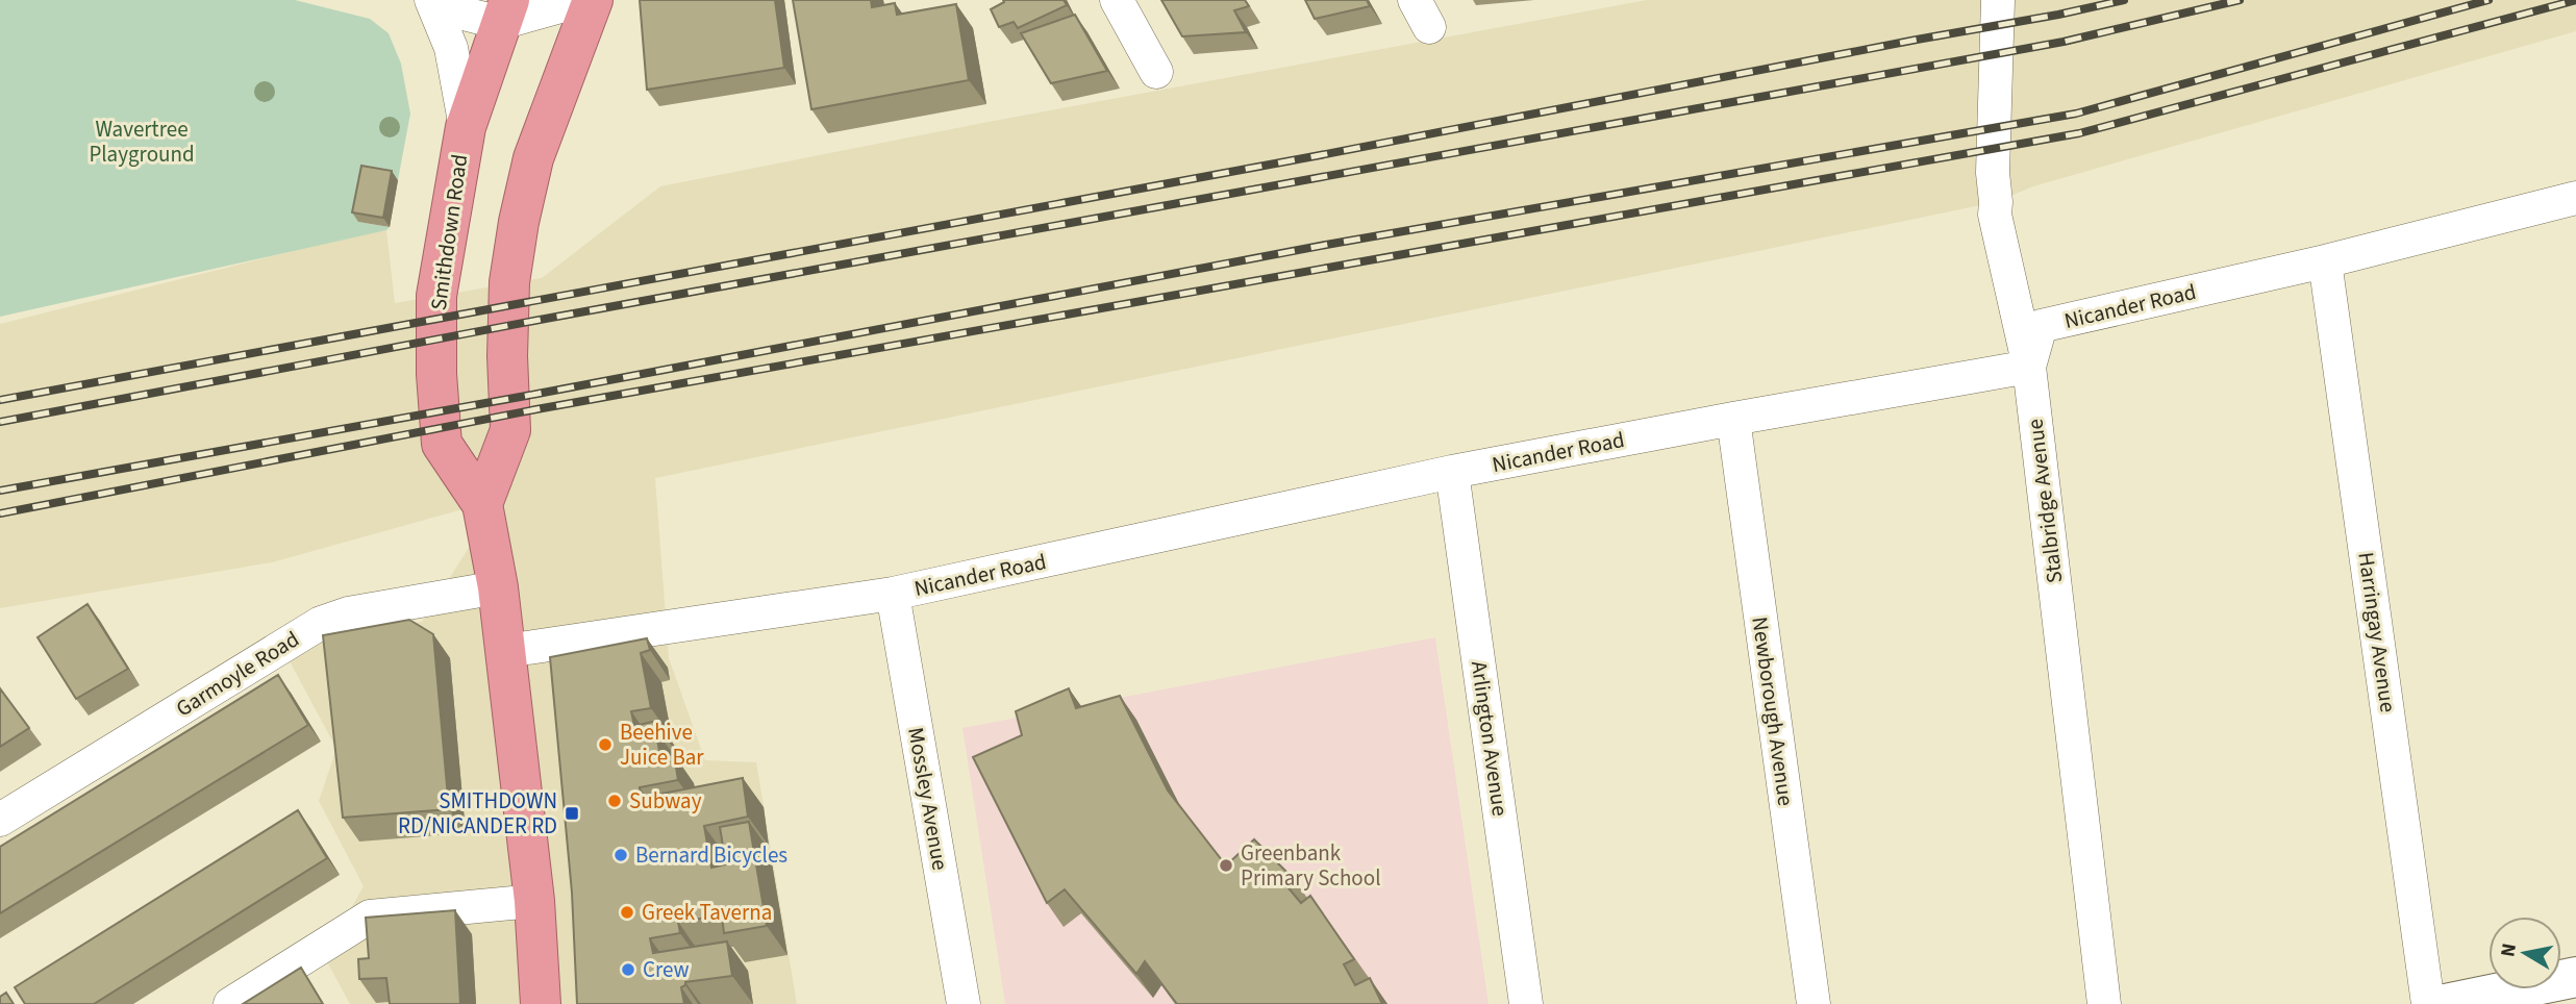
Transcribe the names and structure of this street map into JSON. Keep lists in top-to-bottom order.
{
  "streets": {
    "highway": ["Smithdown Road"],
    "street": [
      "Nicander Road",
      "Stalbridge Avenue",
      "Harringay Avenue",
      "Garmoyle Road",
      "Newborough Avenue",
      "Arlington Avenue",
      "Mossley Avenue"
    ]
  },
  "crossings": [
    ["Smithdown Road", "Nicander Road"],
    ["Smithdown Road", "Garmoyle Road"],
    ["Nicander Road", "Stalbridge Avenue"],
    ["Nicander Road", "Harringay Avenue"],
    ["Nicander Road", "Newborough Avenue"],
    ["Nicander Road", "Arlington Avenue"],
    ["Nicander Road", "Mossley Avenue"]
  ],
  "parks": ["Wavertree Playground"],
  "places": {
    "other": [
      "Beehive Juice Bar",
      "Subway",
      "Bernard Bicycles",
      "Greenbank Primary School",
      "Greek Taverna",
      "Crew"
    ],
    "transit": ["SMITHDOWN RD/NICANDER RD"]
  },
  "north": "left"
}
